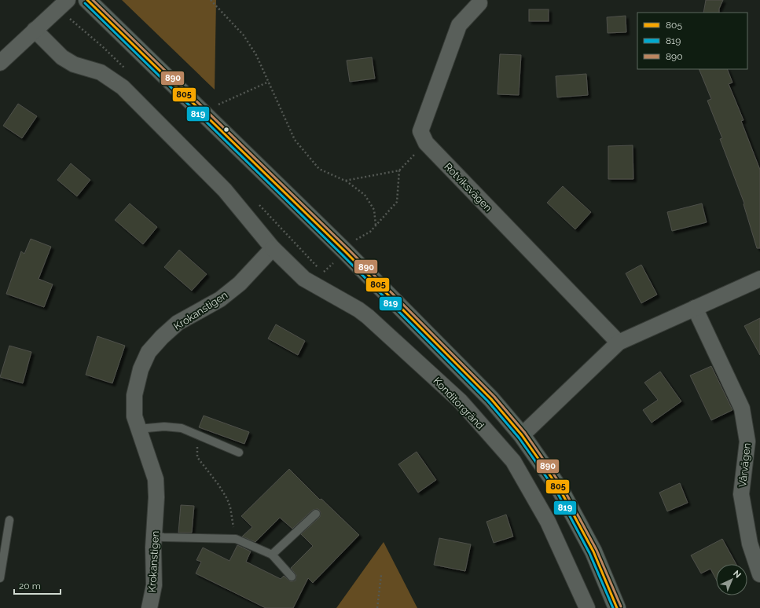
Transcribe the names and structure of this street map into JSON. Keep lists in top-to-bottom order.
{
  "streets": {
    "street": [
      "Rotviksvägen",
      "Krokanstigen",
      "Konditorgränd",
      "Vårvägen"
    ]
  },
  "crossings": [
    ["Krokanstigen", "Konditorgränd"]
  ],
  "lines": ["transit line 805", "transit line 890", "transit line 819"],
  "legend": ["805", "819", "890"],
  "scale_bar": "20 m",
  "north": "top right"
}
